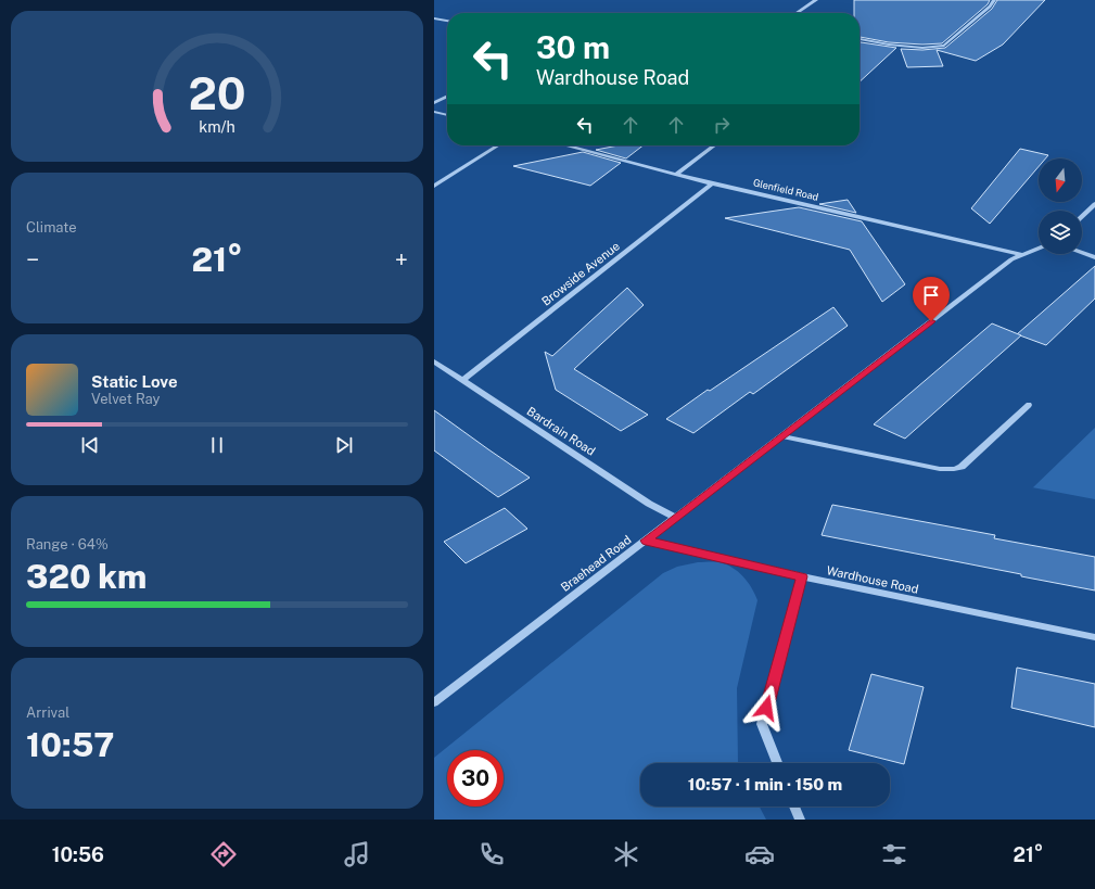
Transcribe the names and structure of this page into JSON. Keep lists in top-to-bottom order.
{
  "streets": {
    "street": [
      "Glenfield Road",
      "Browside Avenue",
      "Bardrain Road",
      "Braehead Road",
      "Wardhouse Road"
    ]
  },
  "crossings": [
    ["Glenfield Road", "Browside Avenue"],
    ["Glenfield Road", "Braehead Road"],
    ["Browside Avenue", "Bardrain Road"],
    ["Bardrain Road", "Braehead Road"],
    ["Braehead Road", "Wardhouse Road"]
  ],
  "north": "bottom",
  "page": {
    "turn": ["30 m", "Wardhouse Road"],
    "tile": [
      "Climate",
      ["Range · 64%", "320 km"],
      ["Arrival", "10:57"]
    ],
    "heat": ["−", "21°", "+"],
    "song": ["Static Love", "Velvet Ray"],
    "limit": "30",
    "trip": "10:57 · 1 min · 150 m",
    "tabs": ["10:56", "21°"],
    "gauge": ["20", "km/h"]
  }
}
